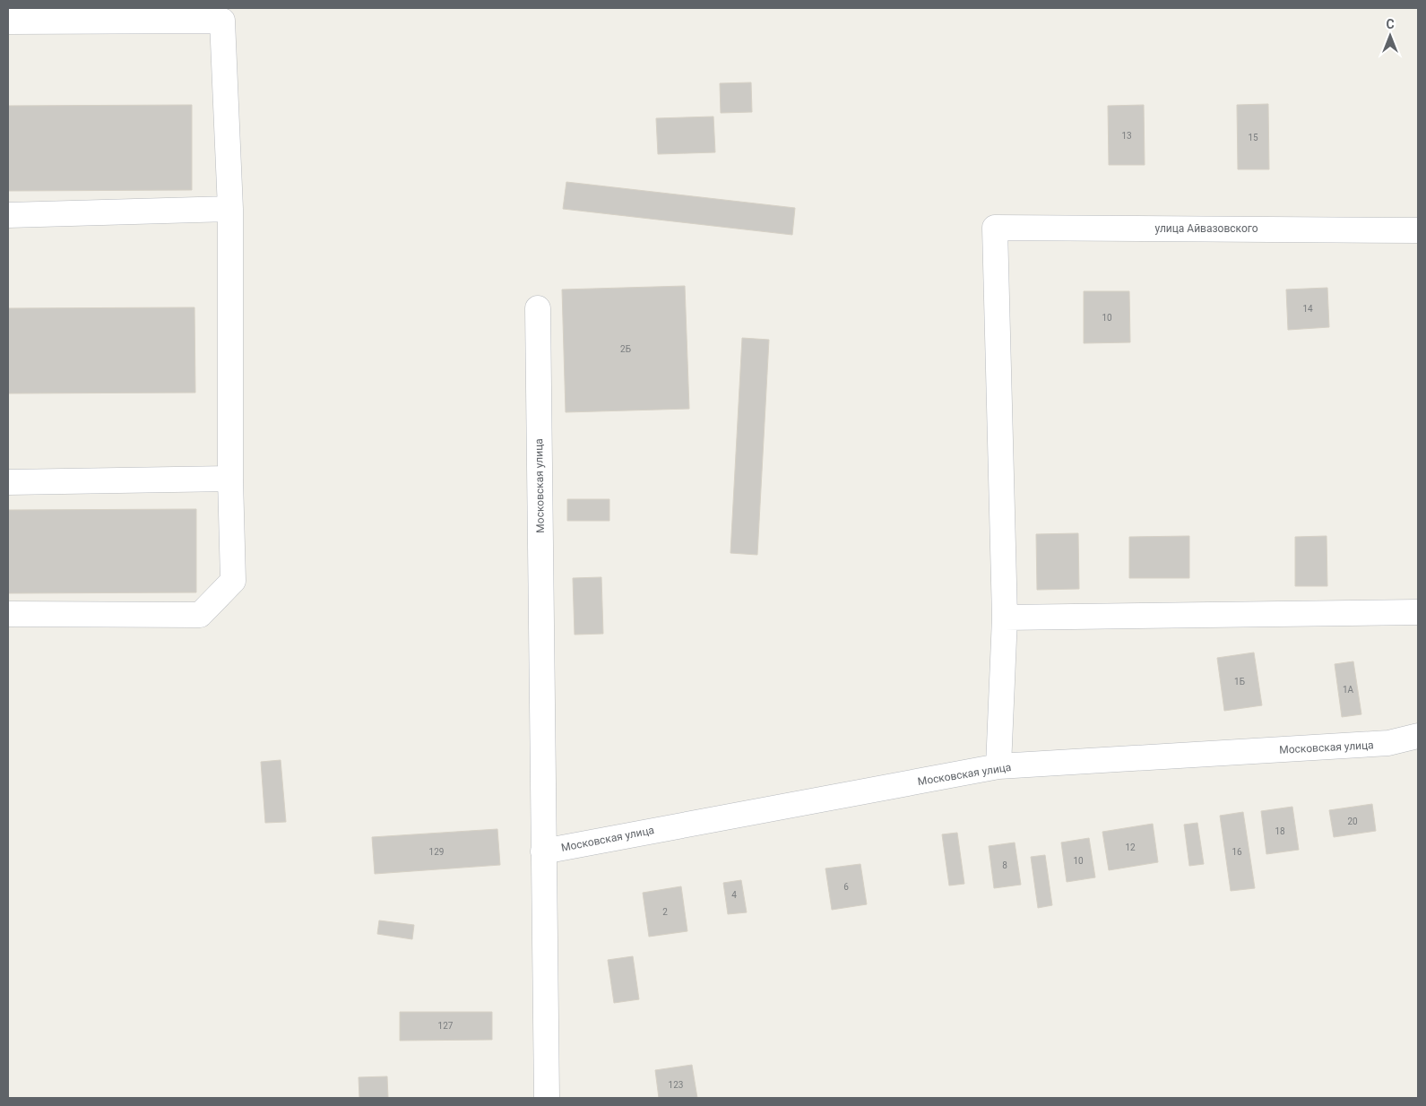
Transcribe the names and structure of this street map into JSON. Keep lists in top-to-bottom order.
{
  "streets": {
    "street": ["улица Айвазовского", "Московская улица"]
  },
  "house_numbers": [
    "13",
    "15",
    "14",
    "10",
    "2Б",
    "1Б",
    "1А",
    "20",
    "18",
    "12",
    "129",
    "16",
    "10",
    "8",
    "6",
    "4",
    "2",
    "127",
    "123"
  ],
  "north": "top"
}
